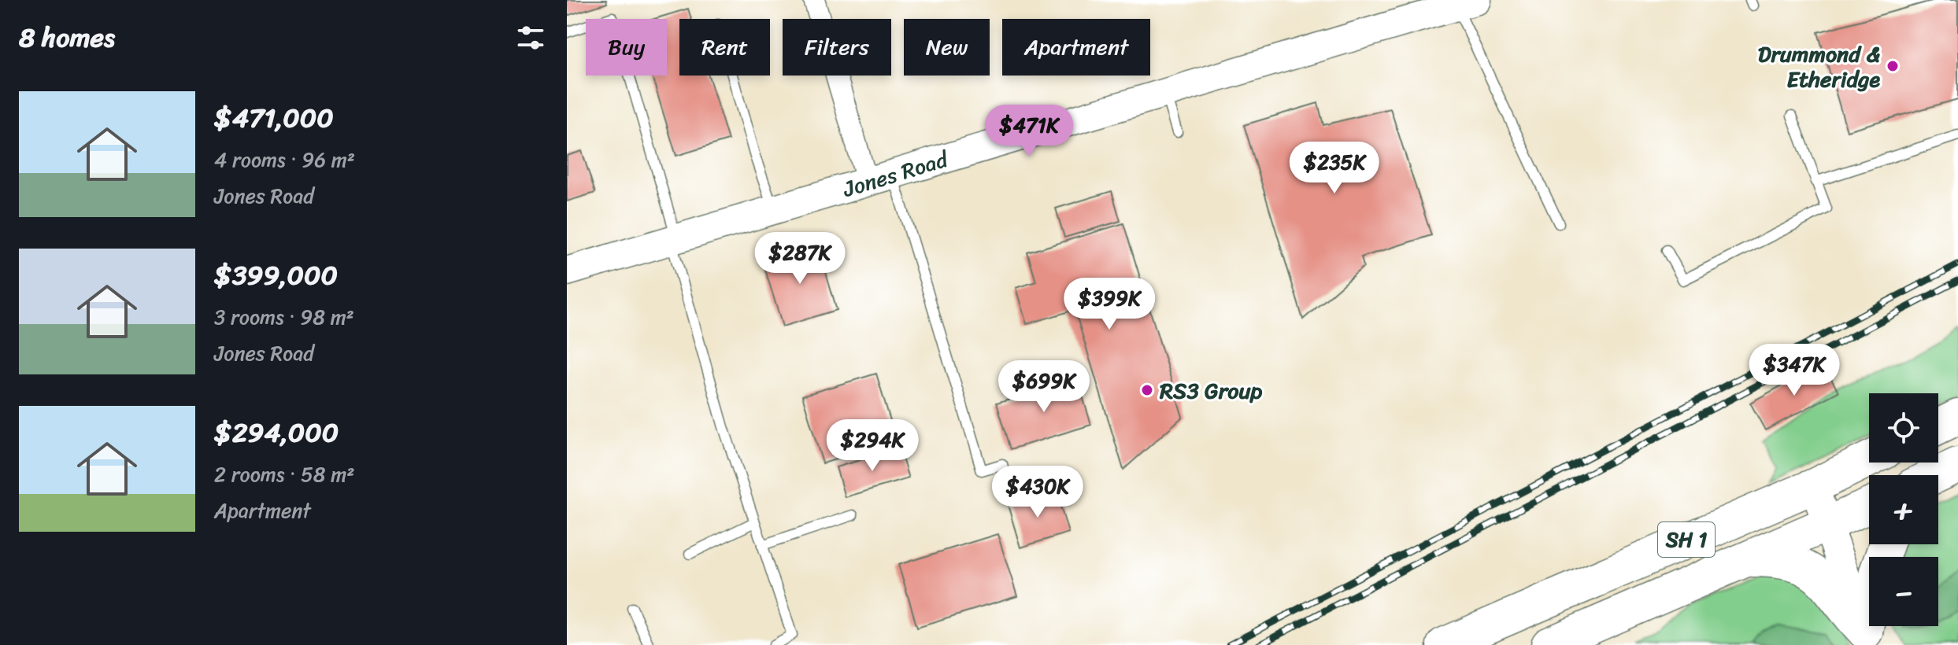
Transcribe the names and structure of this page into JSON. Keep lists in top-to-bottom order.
{
  "streets": {
    "highway": ["SH 1"],
    "main road": ["Jones Road"]
  },
  "places": ["Drummond & Etheridge", "RS3 Group"],
  "page": {
    "heading": "8 homes",
    "chip": [
      "Buy",
      "Rent",
      "Filters",
      "New",
      "Apartment"
    ],
    "list": [
      {
        "name": "$471,000",
        "note": "4 rooms · 96 m² · Jones Road"
      },
      {
        "name": "$399,000",
        "note": "3 rooms · 98 m² · Jones Road"
      },
      {
        "name": "$294,000",
        "note": "2 rooms · 58 m² · Apartment"
      }
    ],
    "price": [
      "$471K",
      "$235K",
      "$287K",
      "$399K",
      "$347K",
      "$699K",
      "$294K",
      "$430K"
    ],
    "map_buttons": ["+", "−"]
  }
}
